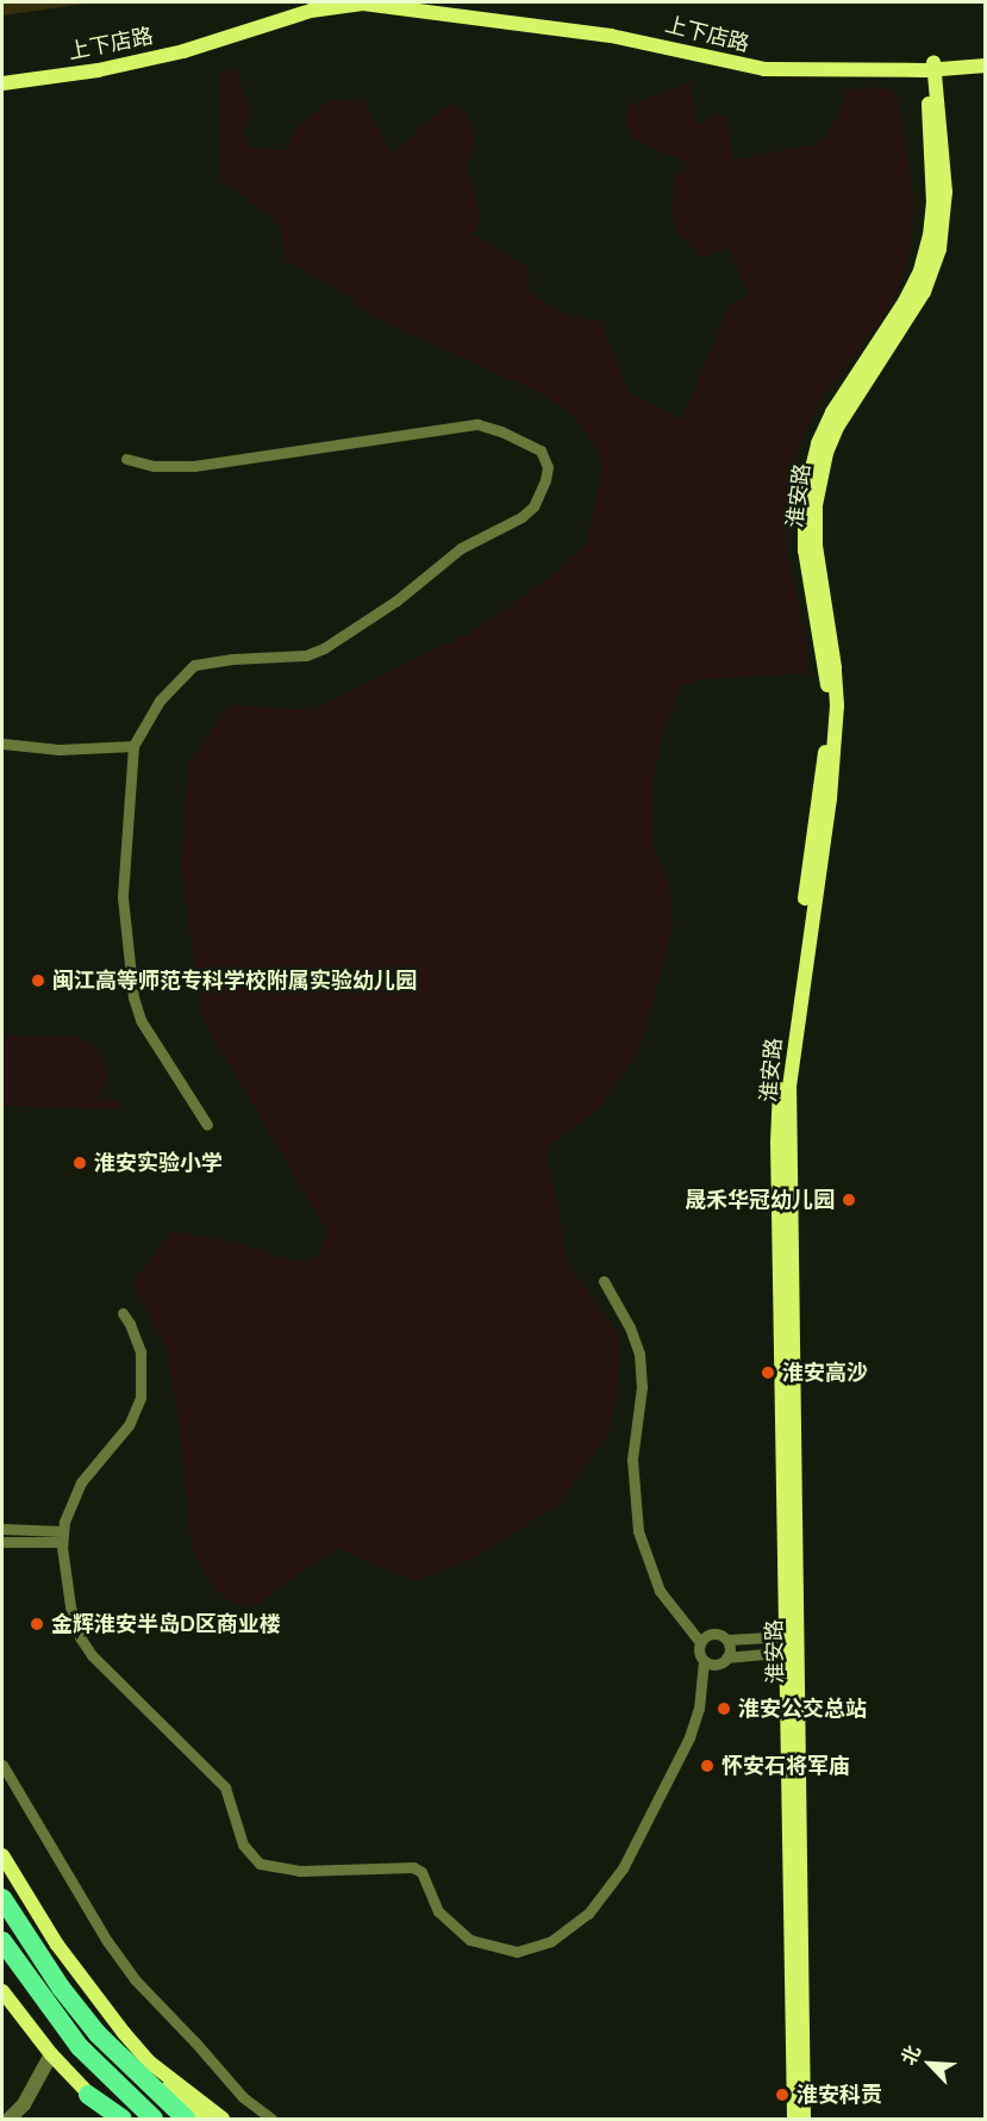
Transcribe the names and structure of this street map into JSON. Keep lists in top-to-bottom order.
{
  "streets": {
    "main road": ["上下店路", "淮安路"]
  },
  "crossings": [
    ["上下店路", "淮安路"]
  ],
  "places": [
    "闽江高等师范专科学校附属实验幼儿园",
    "淮安实验小学",
    "晟禾华冠幼儿园",
    "淮安高沙",
    "金辉淮安半岛D区商业楼",
    "淮安公交总站",
    "怀安石将军庙",
    "淮安科贡"
  ],
  "north": "top left"
}
